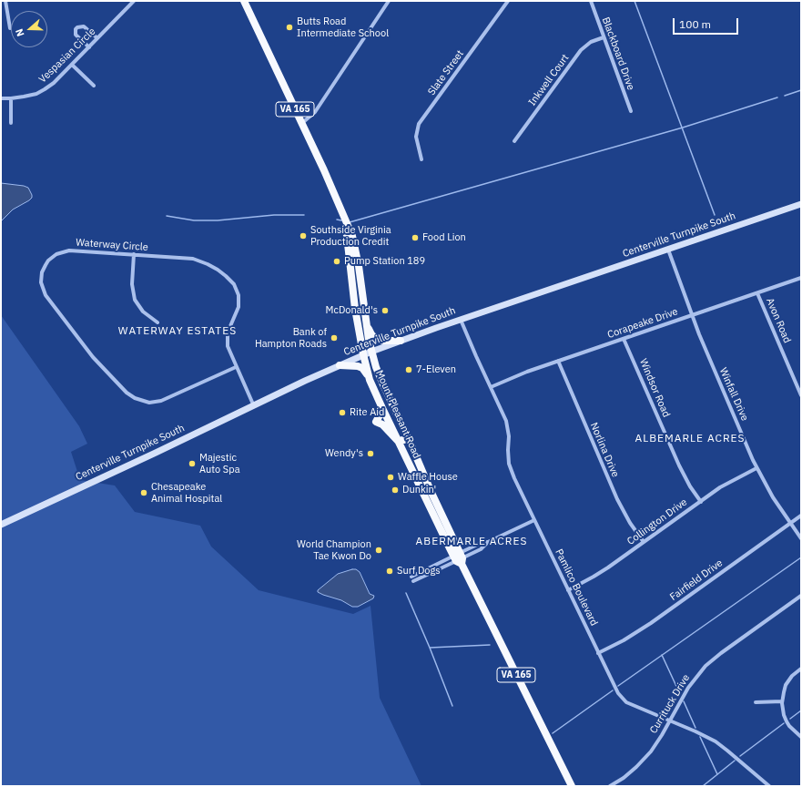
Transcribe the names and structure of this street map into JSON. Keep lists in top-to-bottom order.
{
  "streets": {
    "highway": ["VA 165", "Mount Pleasant Road"],
    "main road": ["Centerville Turnpike South"],
    "street": [
      "Blackboard Drive",
      "Vespasian Circle",
      "Slate Street",
      "Inkwell Court",
      "Waterway Circle",
      "Avon Road",
      "Corapeake Drive",
      "Windsor Road",
      "Winfall Drive",
      "Norlina Drive",
      "Collington Drive",
      "Fairfield Drive",
      "Pamlico Boulevard",
      "Currituck Drive"
    ]
  },
  "crossings": [
    ["Blackboard Drive", "Inkwell Court"],
    ["Centerville Turnpike South", "Waterway Circle"],
    ["Centerville Turnpike South", "Winfall Drive"],
    ["Centerville Turnpike South", "Mount Pleasant Road"],
    ["Centerville Turnpike South", "Pamlico Boulevard"],
    ["Avon Road", "Corapeake Drive"],
    ["Corapeake Drive", "Windsor Road"],
    ["Corapeake Drive", "Winfall Drive"],
    ["Corapeake Drive", "Norlina Drive"],
    ["Corapeake Drive", "Pamlico Boulevard"],
    ["Windsor Road", "Collington Drive"],
    ["Winfall Drive", "Collington Drive"],
    ["Winfall Drive", "Fairfield Drive"],
    ["Norlina Drive", "Collington Drive"],
    ["Collington Drive", "Pamlico Boulevard"],
    ["Fairfield Drive", "Pamlico Boulevard"],
    ["Pamlico Boulevard", "Currituck Drive"]
  ],
  "districts": ["WATERWAY ESTATES", "ALBEMARLE ACRES", "ABERMARLE ACRES"],
  "places": [
    "Butts Road Intermediate School",
    "Southside Virginia Production Credit",
    "Food Lion",
    "Pump Station 189",
    "McDonald's",
    "Bank of Hampton Roads",
    "7-Eleven",
    "Rite Aid",
    "Wendy's",
    "Majestic Auto Spa",
    "Waffle House",
    "Dunkin'",
    "Chesapeake Animal Hospital",
    "World Champion Tae Kwon Do",
    "Surf Dogs"
  ],
  "scale_bar": "100 m",
  "north": "left"
}
